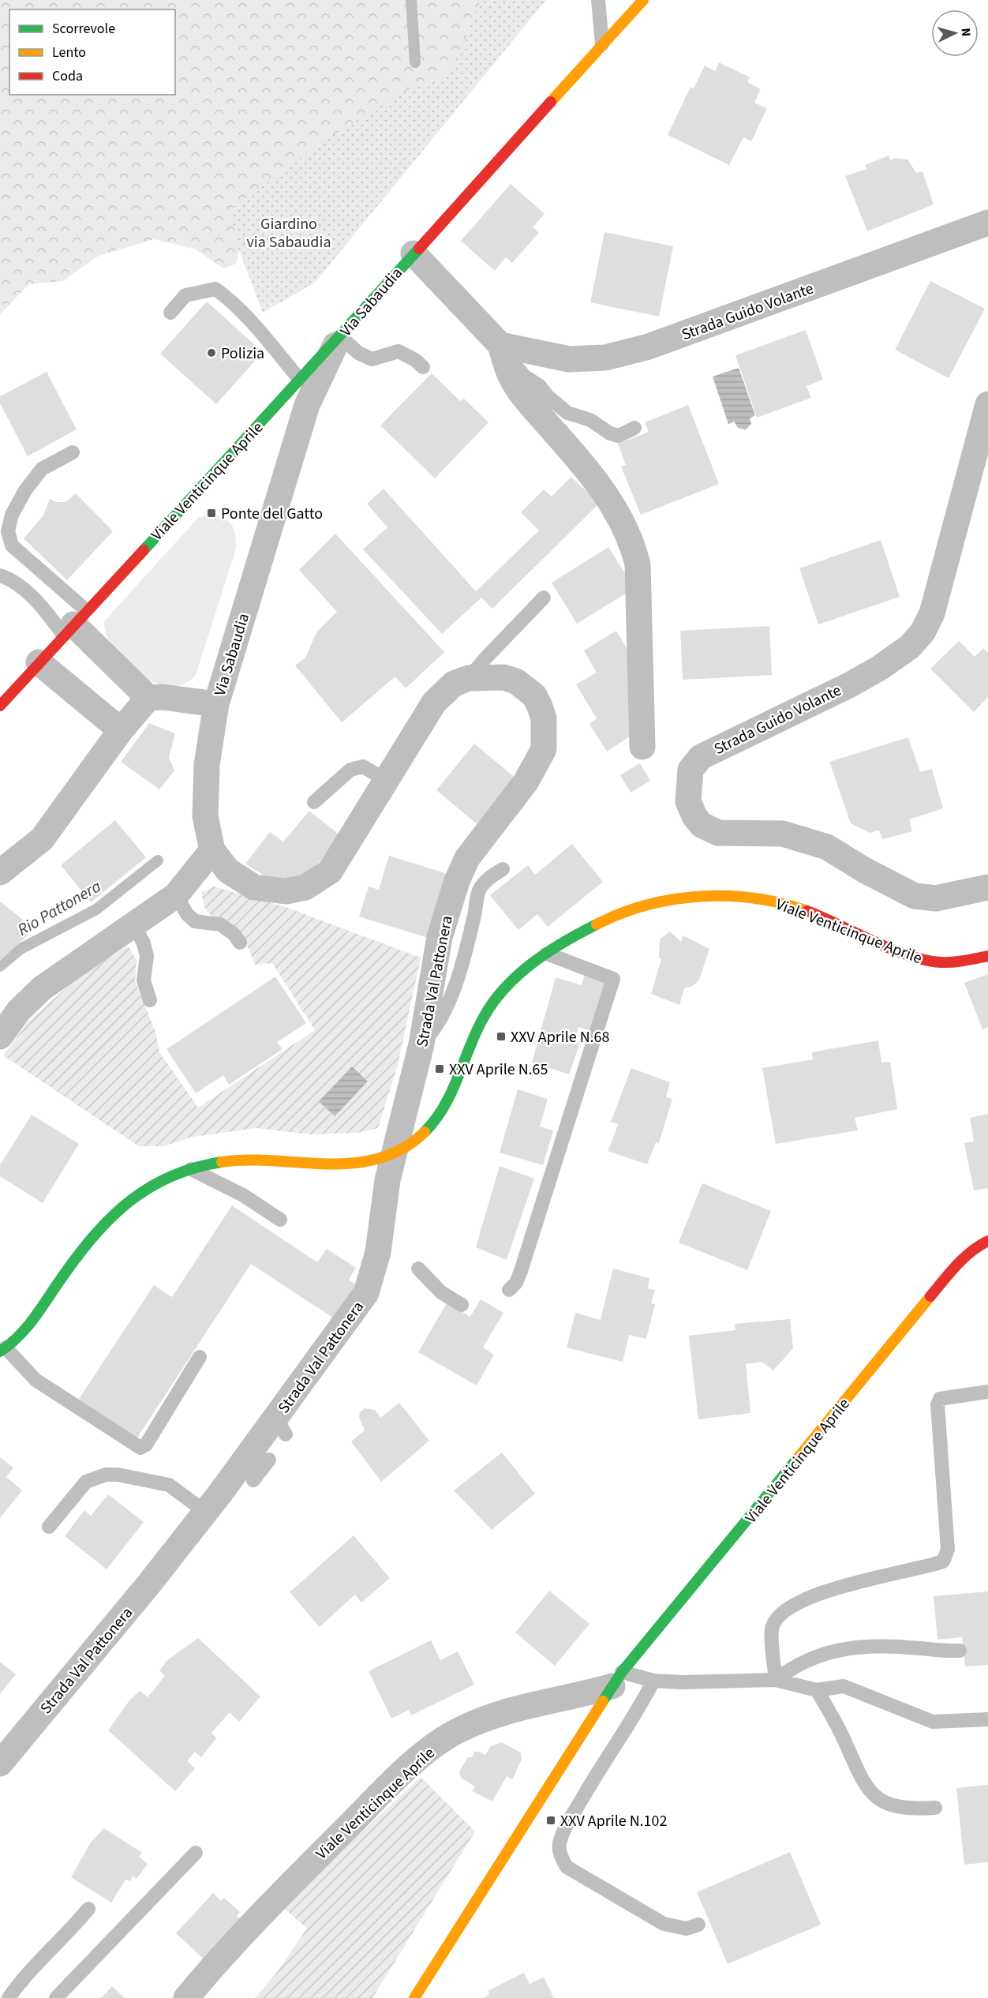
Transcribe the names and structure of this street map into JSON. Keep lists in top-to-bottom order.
{
  "streets": {
    "street": [
      "Via Sabaudia",
      "Strada Guido Volante",
      "Viale Venticinque Aprile",
      "Strada Val Pattonera"
    ]
  },
  "crossings": [
    ["Via Sabaudia", "Viale Venticinque Aprile"],
    ["Via Sabaudia", "Strada Val Pattonera"],
    ["Viale Venticinque Aprile", "Strada Val Pattonera"]
  ],
  "water": ["Rio Pattonera"],
  "parks": ["Giardino via Sabaudia"],
  "places": {
    "other": ["Polizia"],
    "transit": [
      "Ponte del Gatto",
      "XXV Aprile N.68",
      "XXV Aprile N.65",
      "XXV Aprile N.102"
    ]
  },
  "legend": ["Scorrevole", "Lento", "Coda"],
  "north": "right"
}
